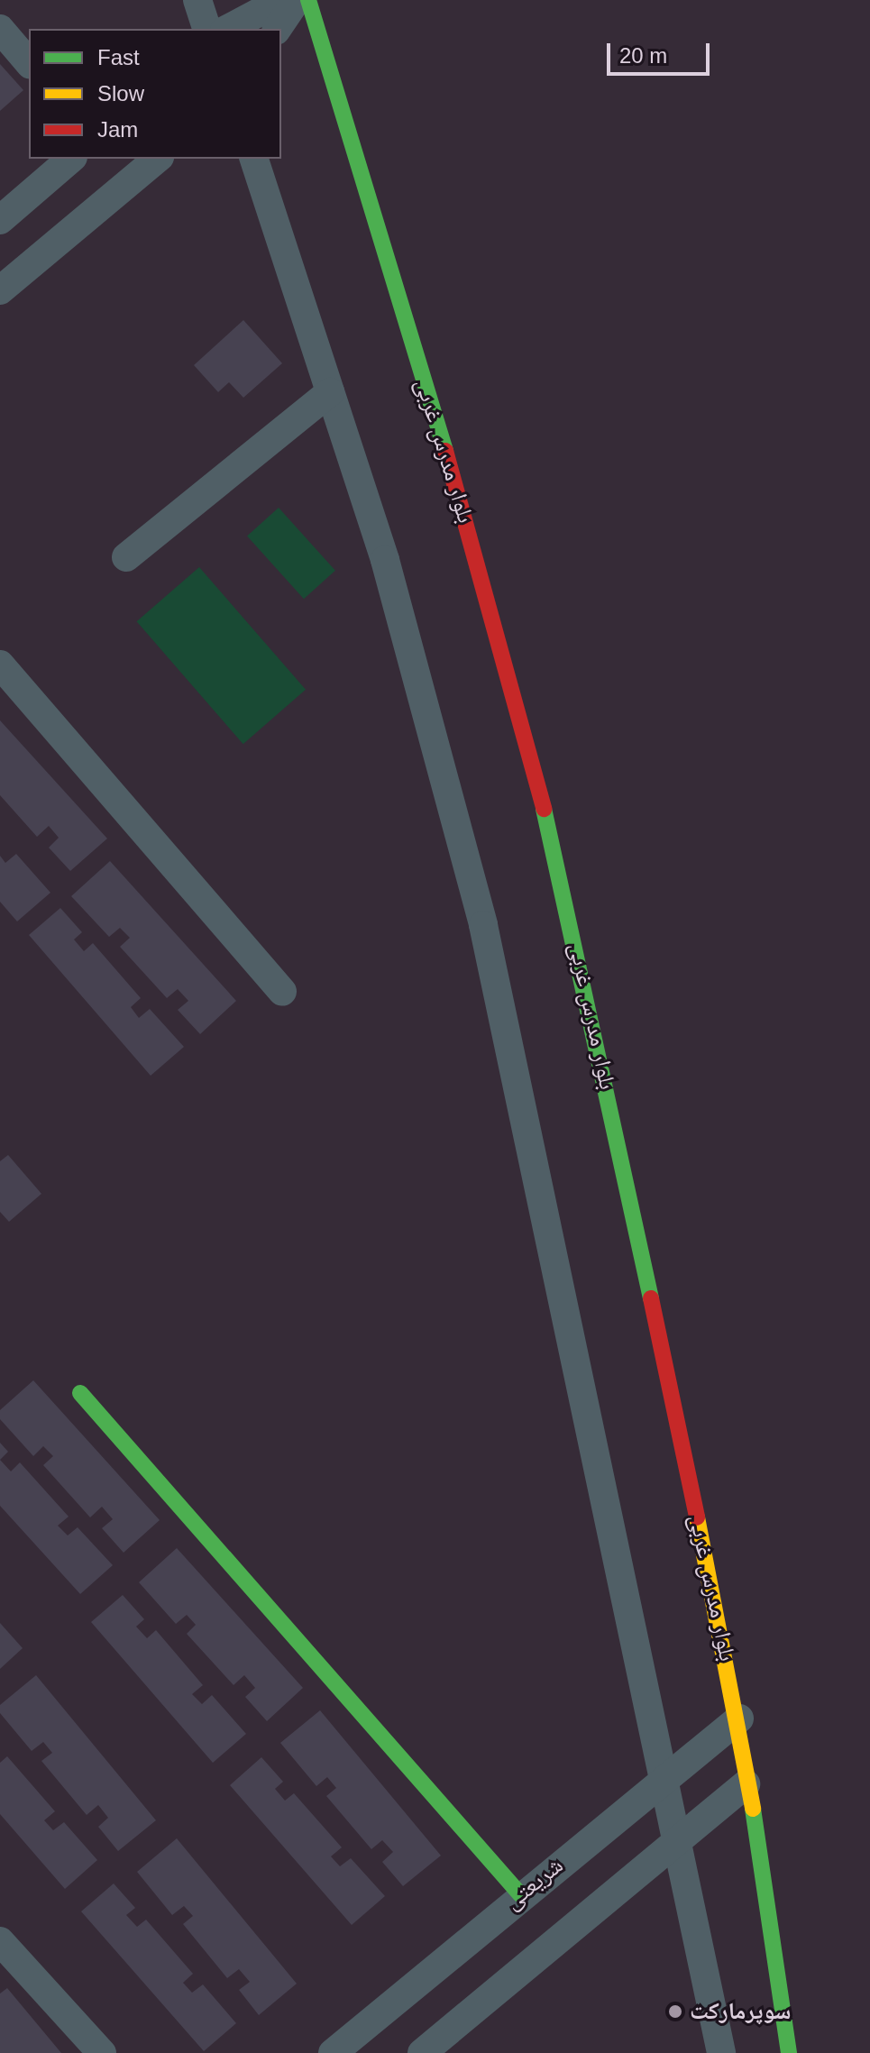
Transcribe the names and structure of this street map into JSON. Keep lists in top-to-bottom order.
{
  "streets": {
    "street": ["بلوار مدرس غربی", "شریعتی"]
  },
  "crossings": [
    ["بلوار مدرس غربی", "شریعتی"]
  ],
  "places": ["سوپرمارکت"],
  "legend": ["Fast", "Slow", "Jam"],
  "scale_bar": "20 m"
}
